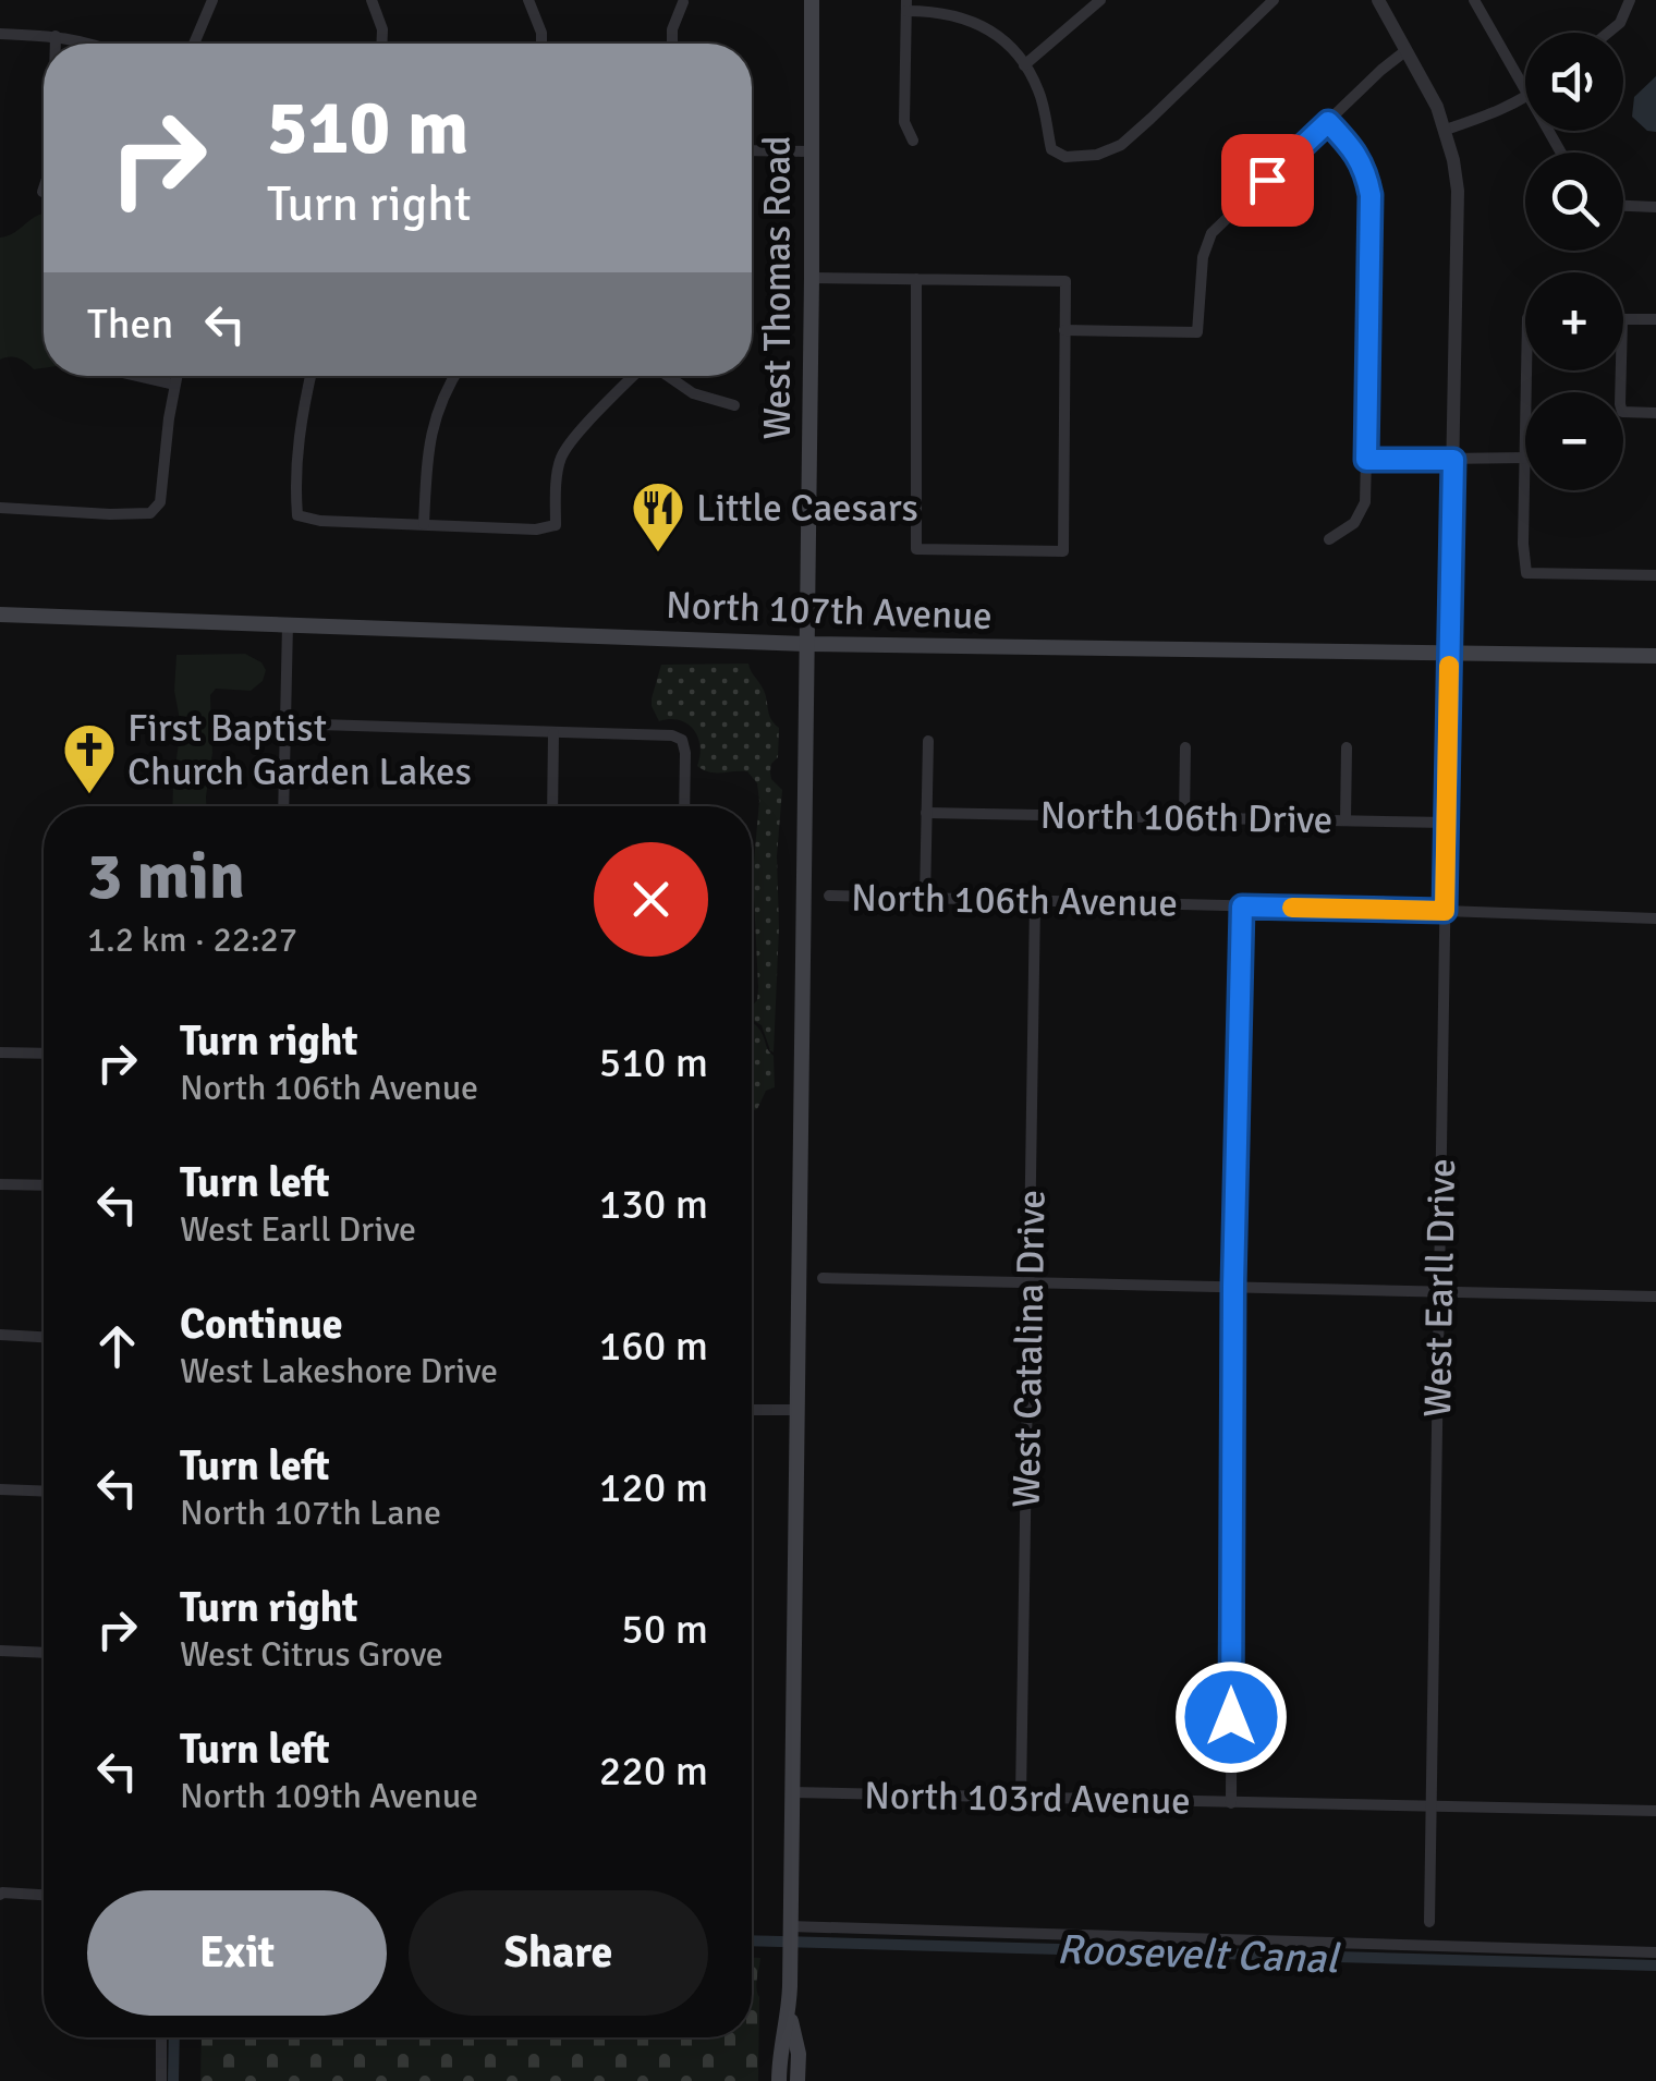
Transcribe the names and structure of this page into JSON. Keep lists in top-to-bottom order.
{
  "streets": {
    "main road": ["West Thomas Road", "North 107th Avenue"],
    "street": [
      "North 106th Drive",
      "North 106th Avenue",
      "West Earll Drive",
      "West Catalina Drive",
      "North 103rd Avenue"
    ]
  },
  "crossings": [
    ["West Thomas Road", "North 107th Avenue"],
    ["West Thomas Road", "North 103rd Avenue"],
    ["North 107th Avenue", "West Earll Drive"],
    ["North 106th Drive", "West Earll Drive"],
    ["North 106th Avenue", "West Earll Drive"],
    ["North 106th Avenue", "West Catalina Drive"],
    ["West Earll Drive", "North 103rd Avenue"],
    ["West Catalina Drive", "North 103rd Avenue"]
  ],
  "water": ["Roosevelt Canal"],
  "places": {
    "restaurant": ["Little Caesars"],
    "church": ["First Baptist Church Garden Lakes"]
  },
  "page": {
    "map_buttons": ["+", "−"],
    "turn": ["510 m", "Turn right"],
    "then": "Then",
    "heading": ["3 min", "1.2 km · 22:27"],
    "list": [
      {
        "name": "Turn right",
        "note": "North 106th Avenue",
        "value": "510 m"
      },
      {
        "name": "Turn left",
        "note": "West Earll Drive",
        "value": "130 m"
      },
      {
        "name": "Continue",
        "note": "West Lakeshore Drive",
        "value": "160 m"
      },
      {
        "name": "Turn left",
        "note": "North 107th Lane",
        "value": "120 m"
      },
      {
        "name": "Turn right",
        "note": "West Citrus Grove",
        "value": "50 m"
      },
      {
        "name": "Turn left",
        "note": "North 109th Avenue",
        "value": "220 m"
      }
    ],
    "buttons": ["Exit", "Share"]
  }
}
